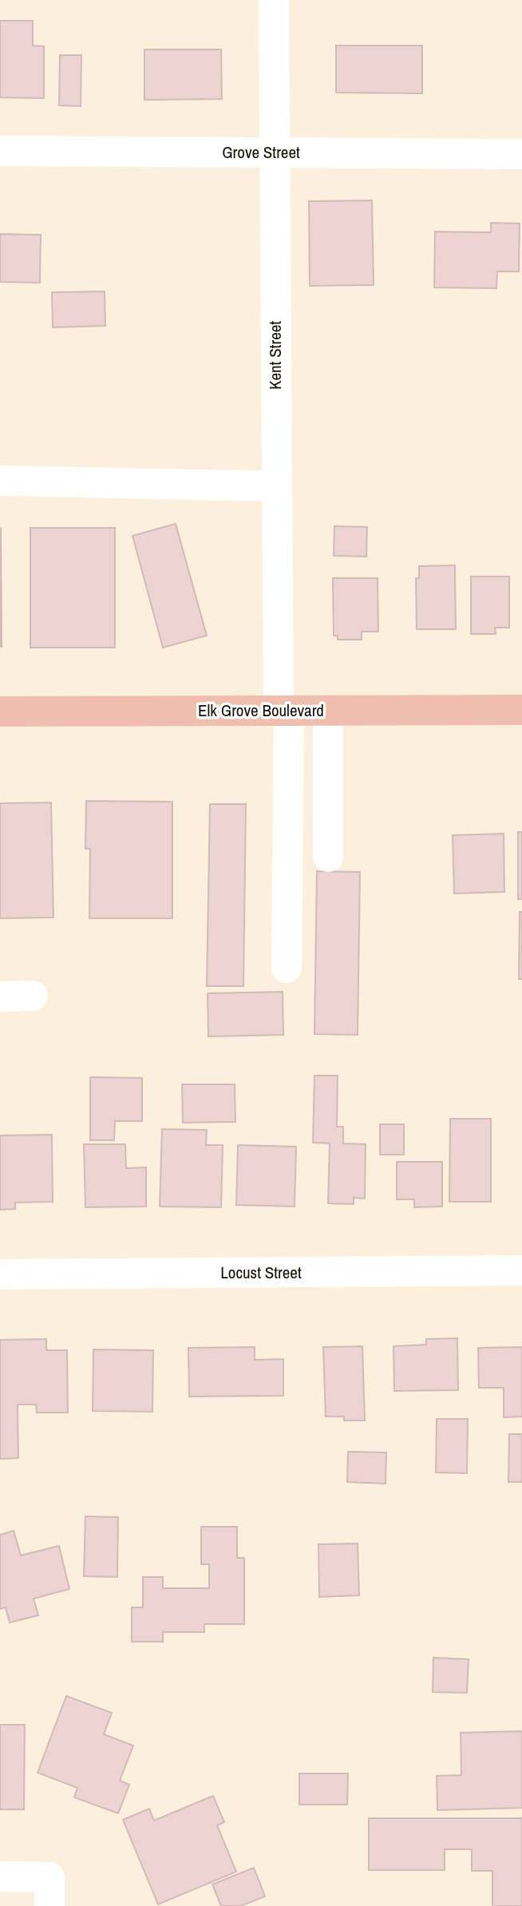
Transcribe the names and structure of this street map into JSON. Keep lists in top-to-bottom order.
{
  "streets": {
    "main road": ["Elk Grove Boulevard"],
    "street": ["Grove Street", "Kent Street", "Locust Street"]
  },
  "crossings": [
    ["Grove Street", "Kent Street"],
    ["Kent Street", "Elk Grove Boulevard"]
  ]
}
